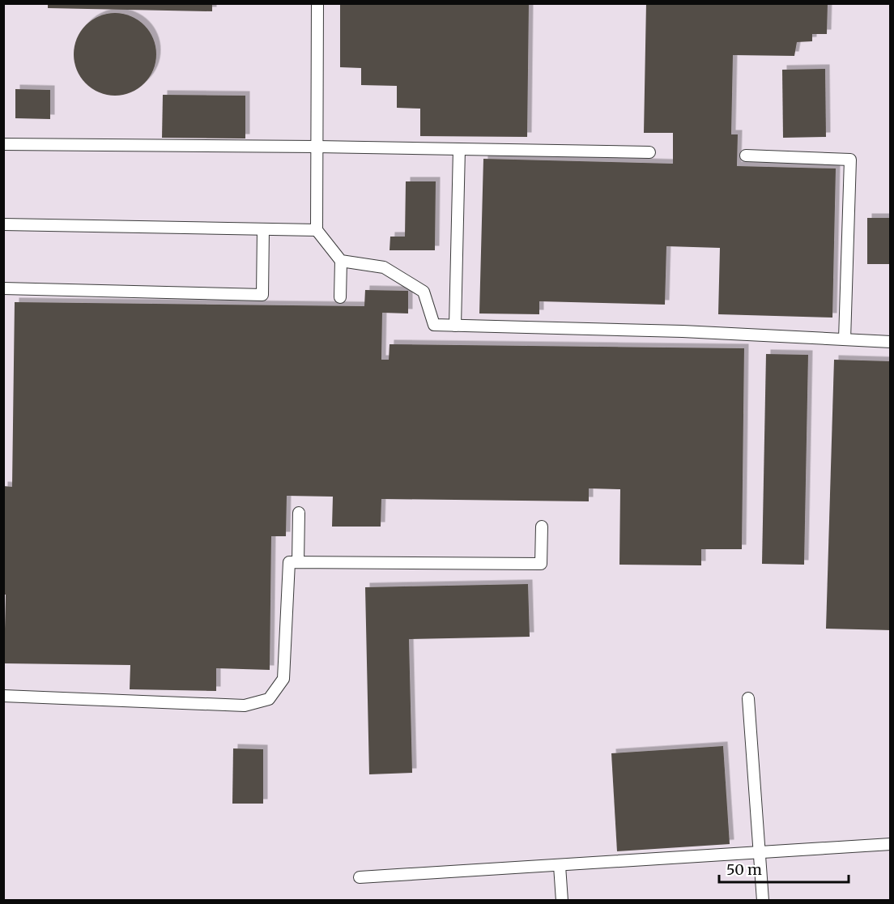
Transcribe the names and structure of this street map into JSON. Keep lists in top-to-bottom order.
{
  "scale_bar": "50 m"
}
